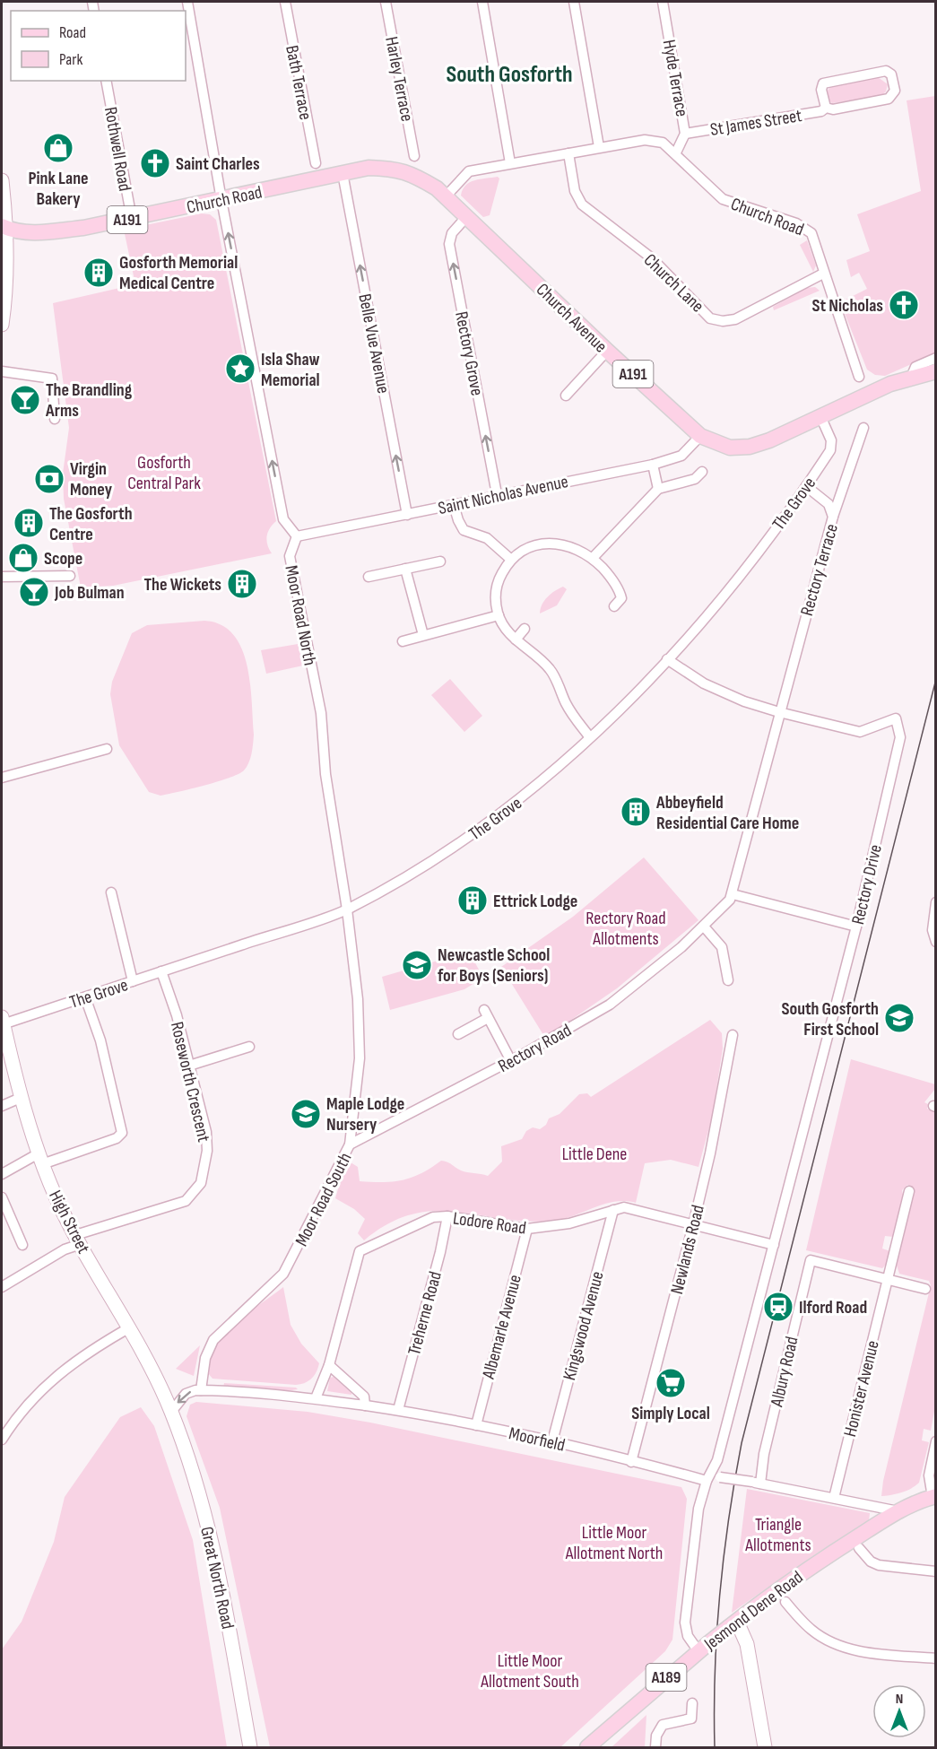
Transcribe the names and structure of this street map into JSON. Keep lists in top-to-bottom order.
{
  "streets": {
    "main road": [
      "Church Road",
      "A191",
      "Church Avenue",
      "High Street",
      "Great North Road",
      "Jesmond Dene Road",
      "A189"
    ],
    "street": [
      "Hyde Terrace",
      "Harley Terrace",
      "Bath Terrace",
      "St James Street",
      "Rothwell Road",
      "Church Lane",
      "Belle Vue Avenue",
      "Rectory Grove",
      "Saint Nicholas Avenue",
      "The Grove",
      "Rectory Terrace",
      "Moor Road North",
      "Rectory Drive",
      "Rectory Road",
      "Roseworth Crescent",
      "Moor Road South",
      "Lodore Road",
      "Newlands Road",
      "Treherne Road",
      "Kingswood Avenue",
      "Albemarle Avenue",
      "Albury Road",
      "Honister Avenue",
      "Moorfield"
    ]
  },
  "crossings": [
    ["Hyde Terrace", "St James Street"],
    ["Hyde Terrace", "Church Road"],
    ["Rothwell Road", "Church Road"],
    ["Church Road", "Church Lane"],
    ["Church Road", "Church Avenue"],
    ["Church Road", "Belle Vue Avenue"],
    ["A191", "Church Avenue"],
    ["Church Avenue", "Rectory Grove"],
    ["Church Avenue", "Saint Nicholas Avenue"],
    ["Church Avenue", "The Grove"],
    ["Belle Vue Avenue", "Saint Nicholas Avenue"],
    ["Rectory Grove", "Saint Nicholas Avenue"],
    ["Saint Nicholas Avenue", "Moor Road North"],
    ["The Grove", "Moor Road North"],
    ["The Grove", "Roseworth Crescent"],
    ["The Grove", "Moor Road South"],
    ["The Grove", "High Street"],
    ["Rectory Terrace", "Rectory Drive"],
    ["Rectory Terrace", "Rectory Road"],
    ["Moor Road North", "Moor Road South"],
    ["Rectory Drive", "Rectory Road"],
    ["Rectory Drive", "Lodore Road"],
    ["Rectory Road", "Moor Road South"],
    ["Roseworth Crescent", "High Street"],
    ["Moor Road South", "Moorfield"],
    ["High Street", "Great North Road"],
    ["Lodore Road", "Newlands Road"],
    ["Lodore Road", "Treherne Road"],
    ["Lodore Road", "Kingswood Avenue"],
    ["Lodore Road", "Albemarle Avenue"],
    ["Lodore Road", "Moorfield"],
    ["Newlands Road", "Moorfield"],
    ["Treherne Road", "Moorfield"],
    ["Kingswood Avenue", "Moorfield"],
    ["Albemarle Avenue", "Moorfield"],
    ["Albury Road", "Honister Avenue"],
    ["Albury Road", "Moorfield"],
    ["Honister Avenue", "Moorfield"],
    ["Moorfield", "Jesmond Dene Road"]
  ],
  "one_way": ["Belle Vue Avenue", "Rectory Grove"],
  "districts": ["South Gosforth"],
  "parks": [
    "Gosforth Central Park",
    "Rectory Road Allotments",
    "Little Dene",
    "Triangle Allotments",
    "Little Moor Allotment North",
    "Little Moor Allotment South"
  ],
  "places": {
    "shop": ["Pink Lane Bakery", "Scope"],
    "church": ["Saint Charles", "St Nicholas"],
    "building": [
      "Gosforth Memorial Medical Centre",
      "The Gosforth Centre",
      "The Wickets",
      "Abbeyfield Residential Care Home",
      "Ettrick Lodge"
    ],
    "place": ["Isla Shaw Memorial"],
    "bar": ["The Brandling Arms", "Job Bulman"],
    "bank": ["Virgin Money"],
    "school or university": ["Newcastle School for Boys (Seniors)", "South Gosforth First School", "Maple Lodge Nursery"],
    "station": ["Ilford Road"],
    "supermarket": ["Simply Local"]
  },
  "legend": ["Road", "Park"],
  "north": "top"
}
